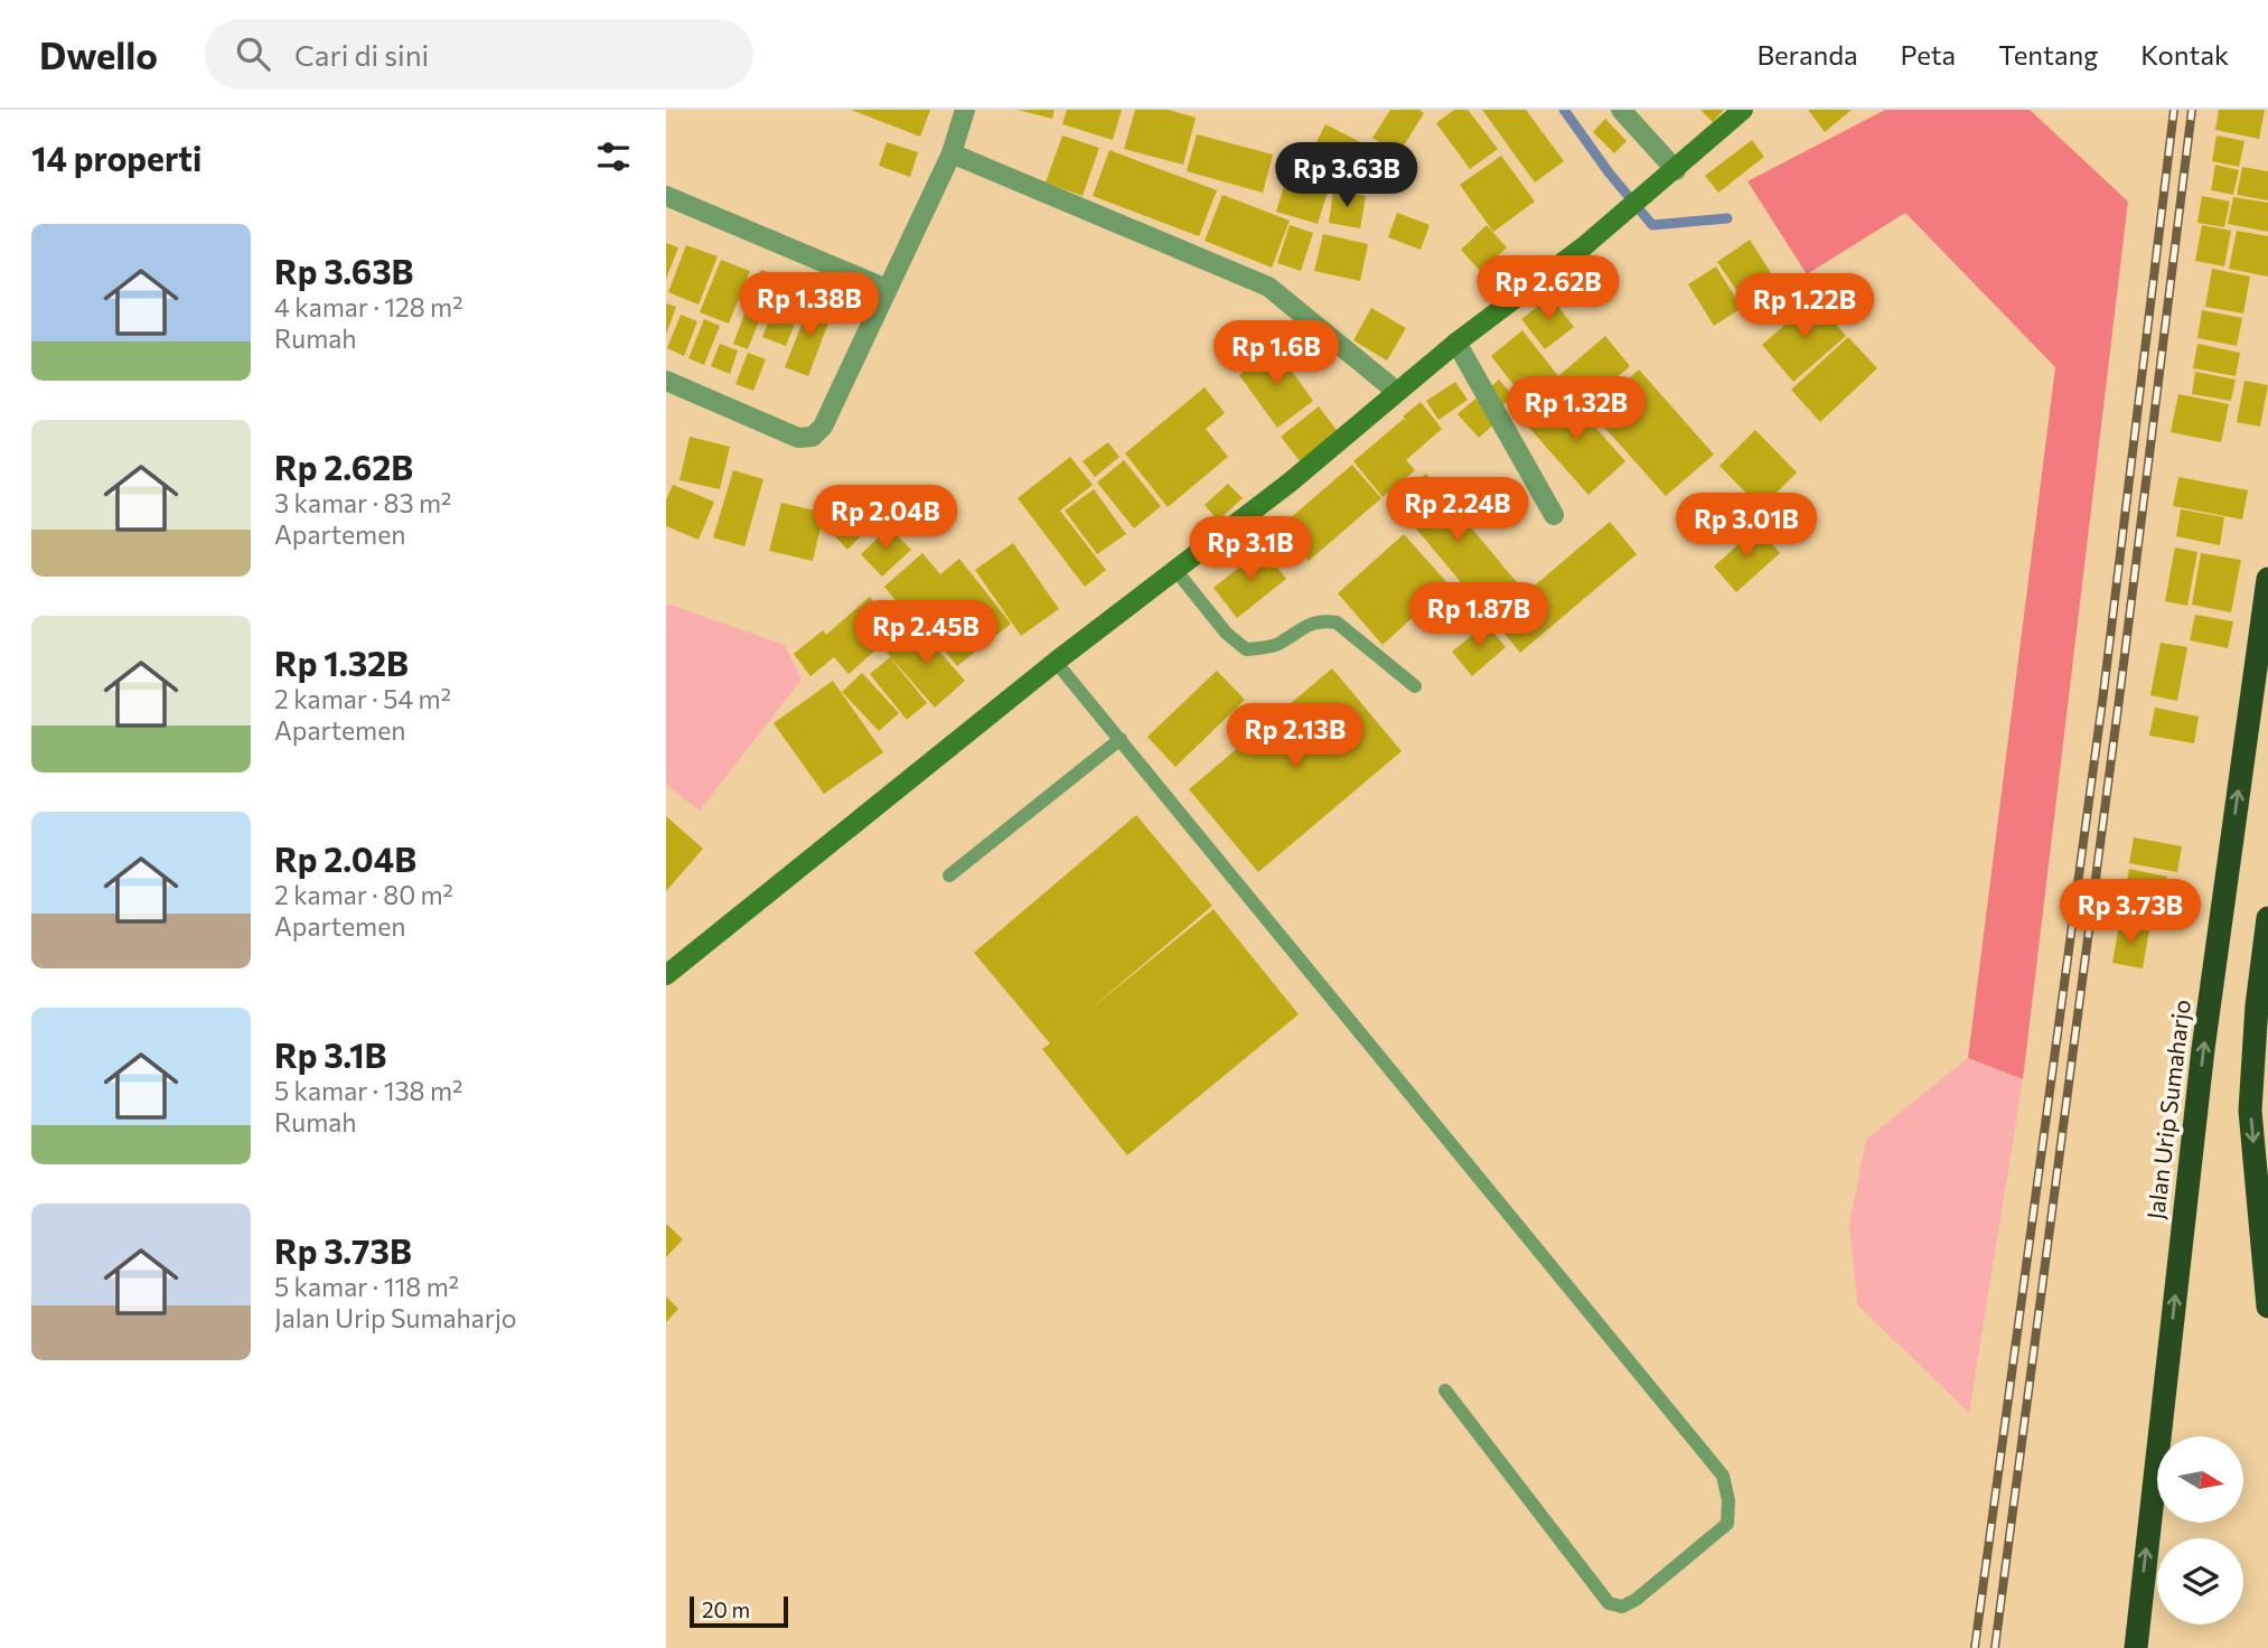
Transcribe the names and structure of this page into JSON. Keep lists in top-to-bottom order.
{
  "streets": {
    "highway": ["Jalan Urip Sumaharjo"]
  },
  "scale_bar": "20 m",
  "north": "right",
  "page": {
    "header": "Dwello",
    "search": "Cari di sini",
    "nav": [
      "Beranda",
      "Peta",
      "Tentang",
      "Kontak"
    ],
    "heading": "14 properti",
    "price": [
      "Rp 3.63B",
      "Rp 2.62B",
      "Rp 1.38B",
      "Rp 1.22B",
      "Rp 1.6B",
      "Rp 1.32B",
      "Rp 2.24B",
      "Rp 2.04B",
      "Rp 3.01B",
      "Rp 3.1B",
      "Rp 1.87B",
      "Rp 2.45B",
      "Rp 2.13B",
      "Rp 3.73B"
    ],
    "list": [
      {
        "name": "Rp 3.63B",
        "note": "4 kamar · 128 m² · Rumah"
      },
      {
        "name": "Rp 2.62B",
        "note": "3 kamar · 83 m² · Apartemen"
      },
      {
        "name": "Rp 1.32B",
        "note": "2 kamar · 54 m² · Apartemen"
      },
      {
        "name": "Rp 2.04B",
        "note": "2 kamar · 80 m² · Apartemen"
      },
      {
        "name": "Rp 3.1B",
        "note": "5 kamar · 138 m² · Rumah"
      },
      {
        "name": "Rp 3.73B",
        "note": "5 kamar · 118 m² · Jalan Urip Sumaharjo"
      }
    ],
    "scale": "20 m"
  }
}
